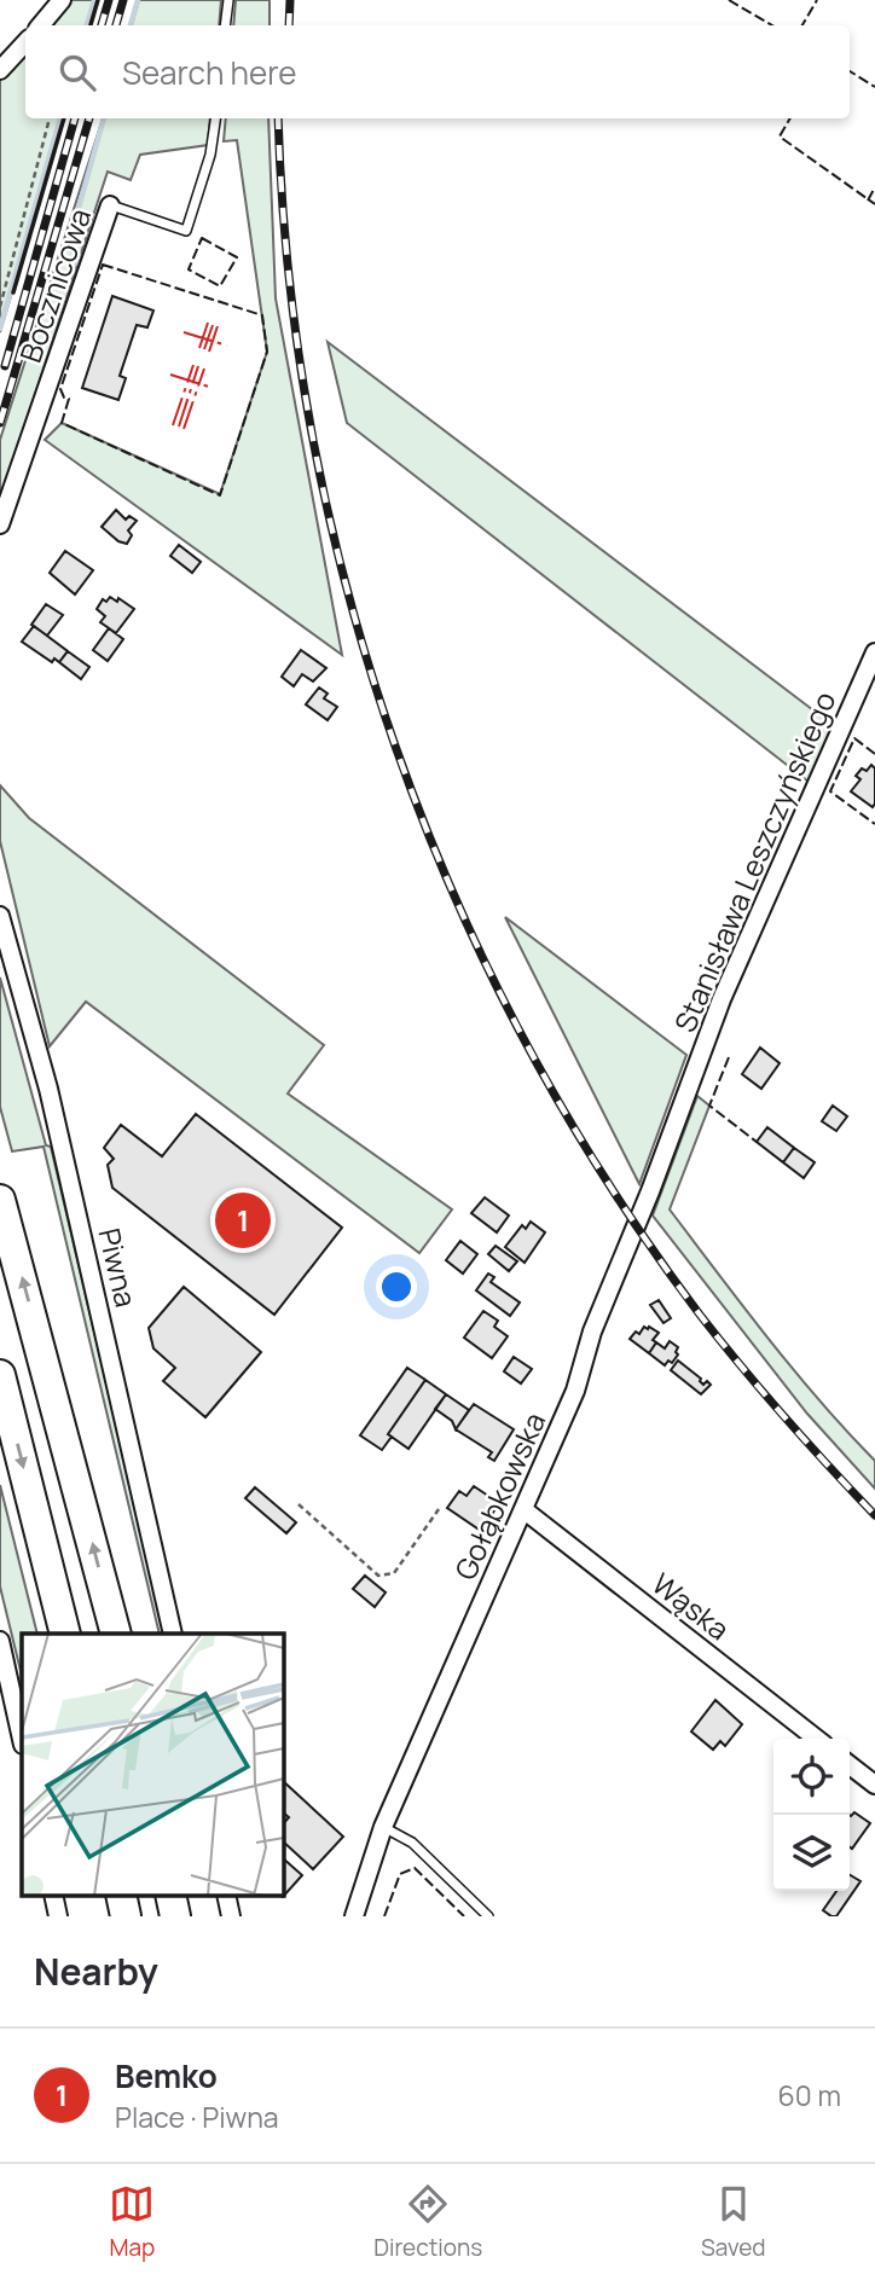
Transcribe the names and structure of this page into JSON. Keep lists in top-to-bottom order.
{
  "streets": {
    "street": [
      "Bocznicowa",
      "Stanisława Leszczyńskiego",
      "Piwna",
      "Gołąbkowska",
      "Wąska"
    ]
  },
  "crossings": [
    ["Stanisława Leszczyńskiego", "Gołąbkowska"],
    ["Gołąbkowska", "Wąska"]
  ],
  "page": {
    "search": "Search here",
    "pins": "1",
    "heading": "Nearby",
    "list": [
      {
        "mark": "1",
        "name": "Bemko",
        "note": "Place · Piwna",
        "value": "60 m"
      }
    ],
    "nav": ["Map", "Directions", "Saved"]
  }
}
